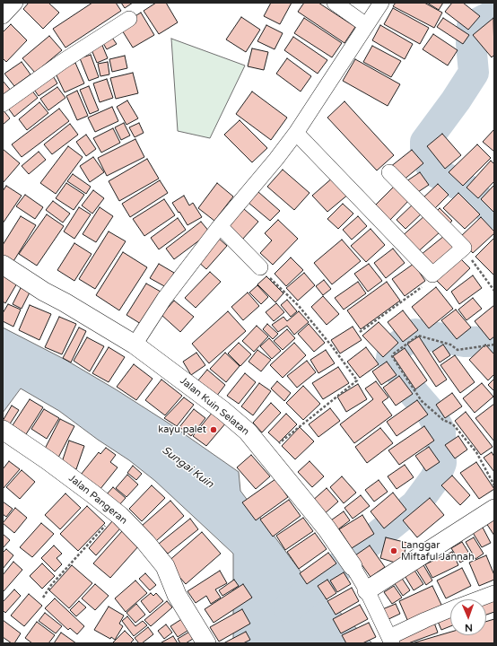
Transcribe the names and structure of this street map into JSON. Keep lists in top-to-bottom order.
{
  "streets": {
    "street": ["Jalan Kuin Selatan", "Jalan Pangeran"]
  },
  "water": ["Sungai Kuin"],
  "places": ["kayu palet", "Langgar Miftaful Jannah"],
  "north": "bottom"
}
